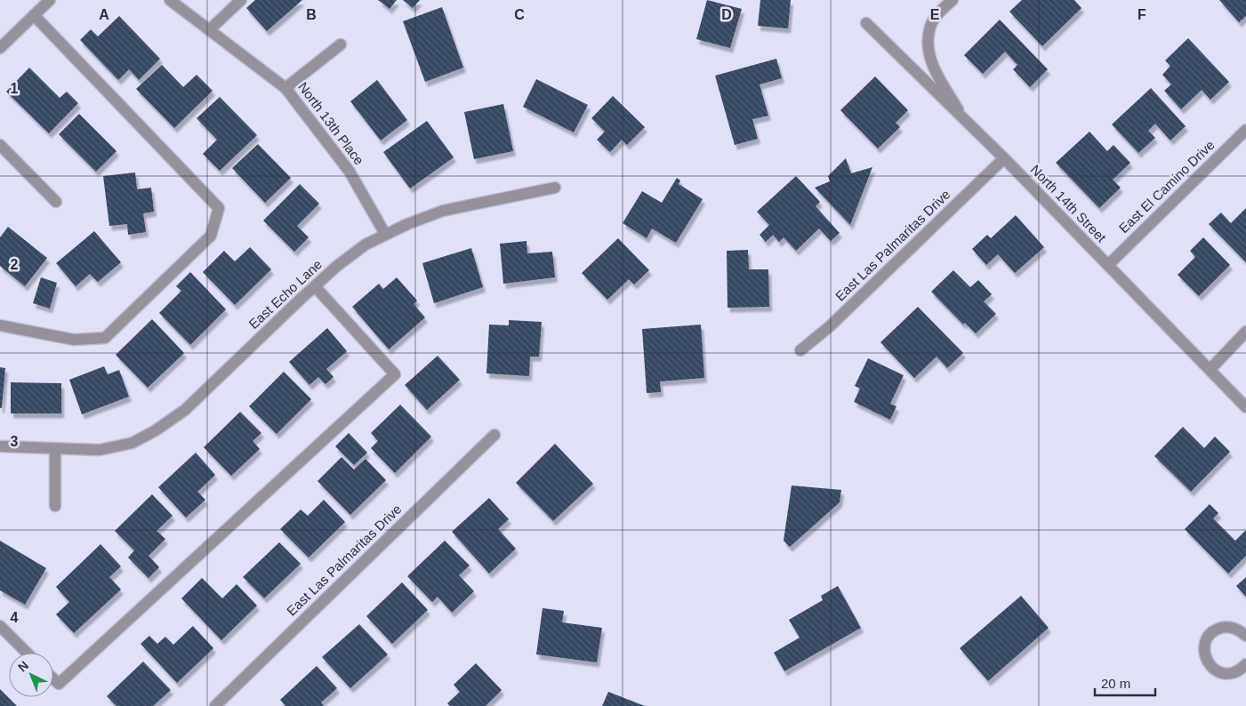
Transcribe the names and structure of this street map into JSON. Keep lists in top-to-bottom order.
{
  "streets": {
    "street": [
      "North 13th Place",
      "East El Camino Drive",
      "North 14th Street",
      "East Las Palmaritas Drive",
      "East Echo Lane"
    ]
  },
  "crossings": [
    ["North 13th Place", "East Echo Lane"],
    ["East El Camino Drive", "North 14th Street"],
    ["North 14th Street", "East Las Palmaritas Drive"]
  ],
  "scale_bar": "20 m",
  "north": "top left",
  "grid": {
    "columns": [
      "A",
      "B",
      "C",
      "D",
      "E",
      "F"
    ],
    "rows": [
      "1",
      "2",
      "3",
      "4"
    ]
  }
}
